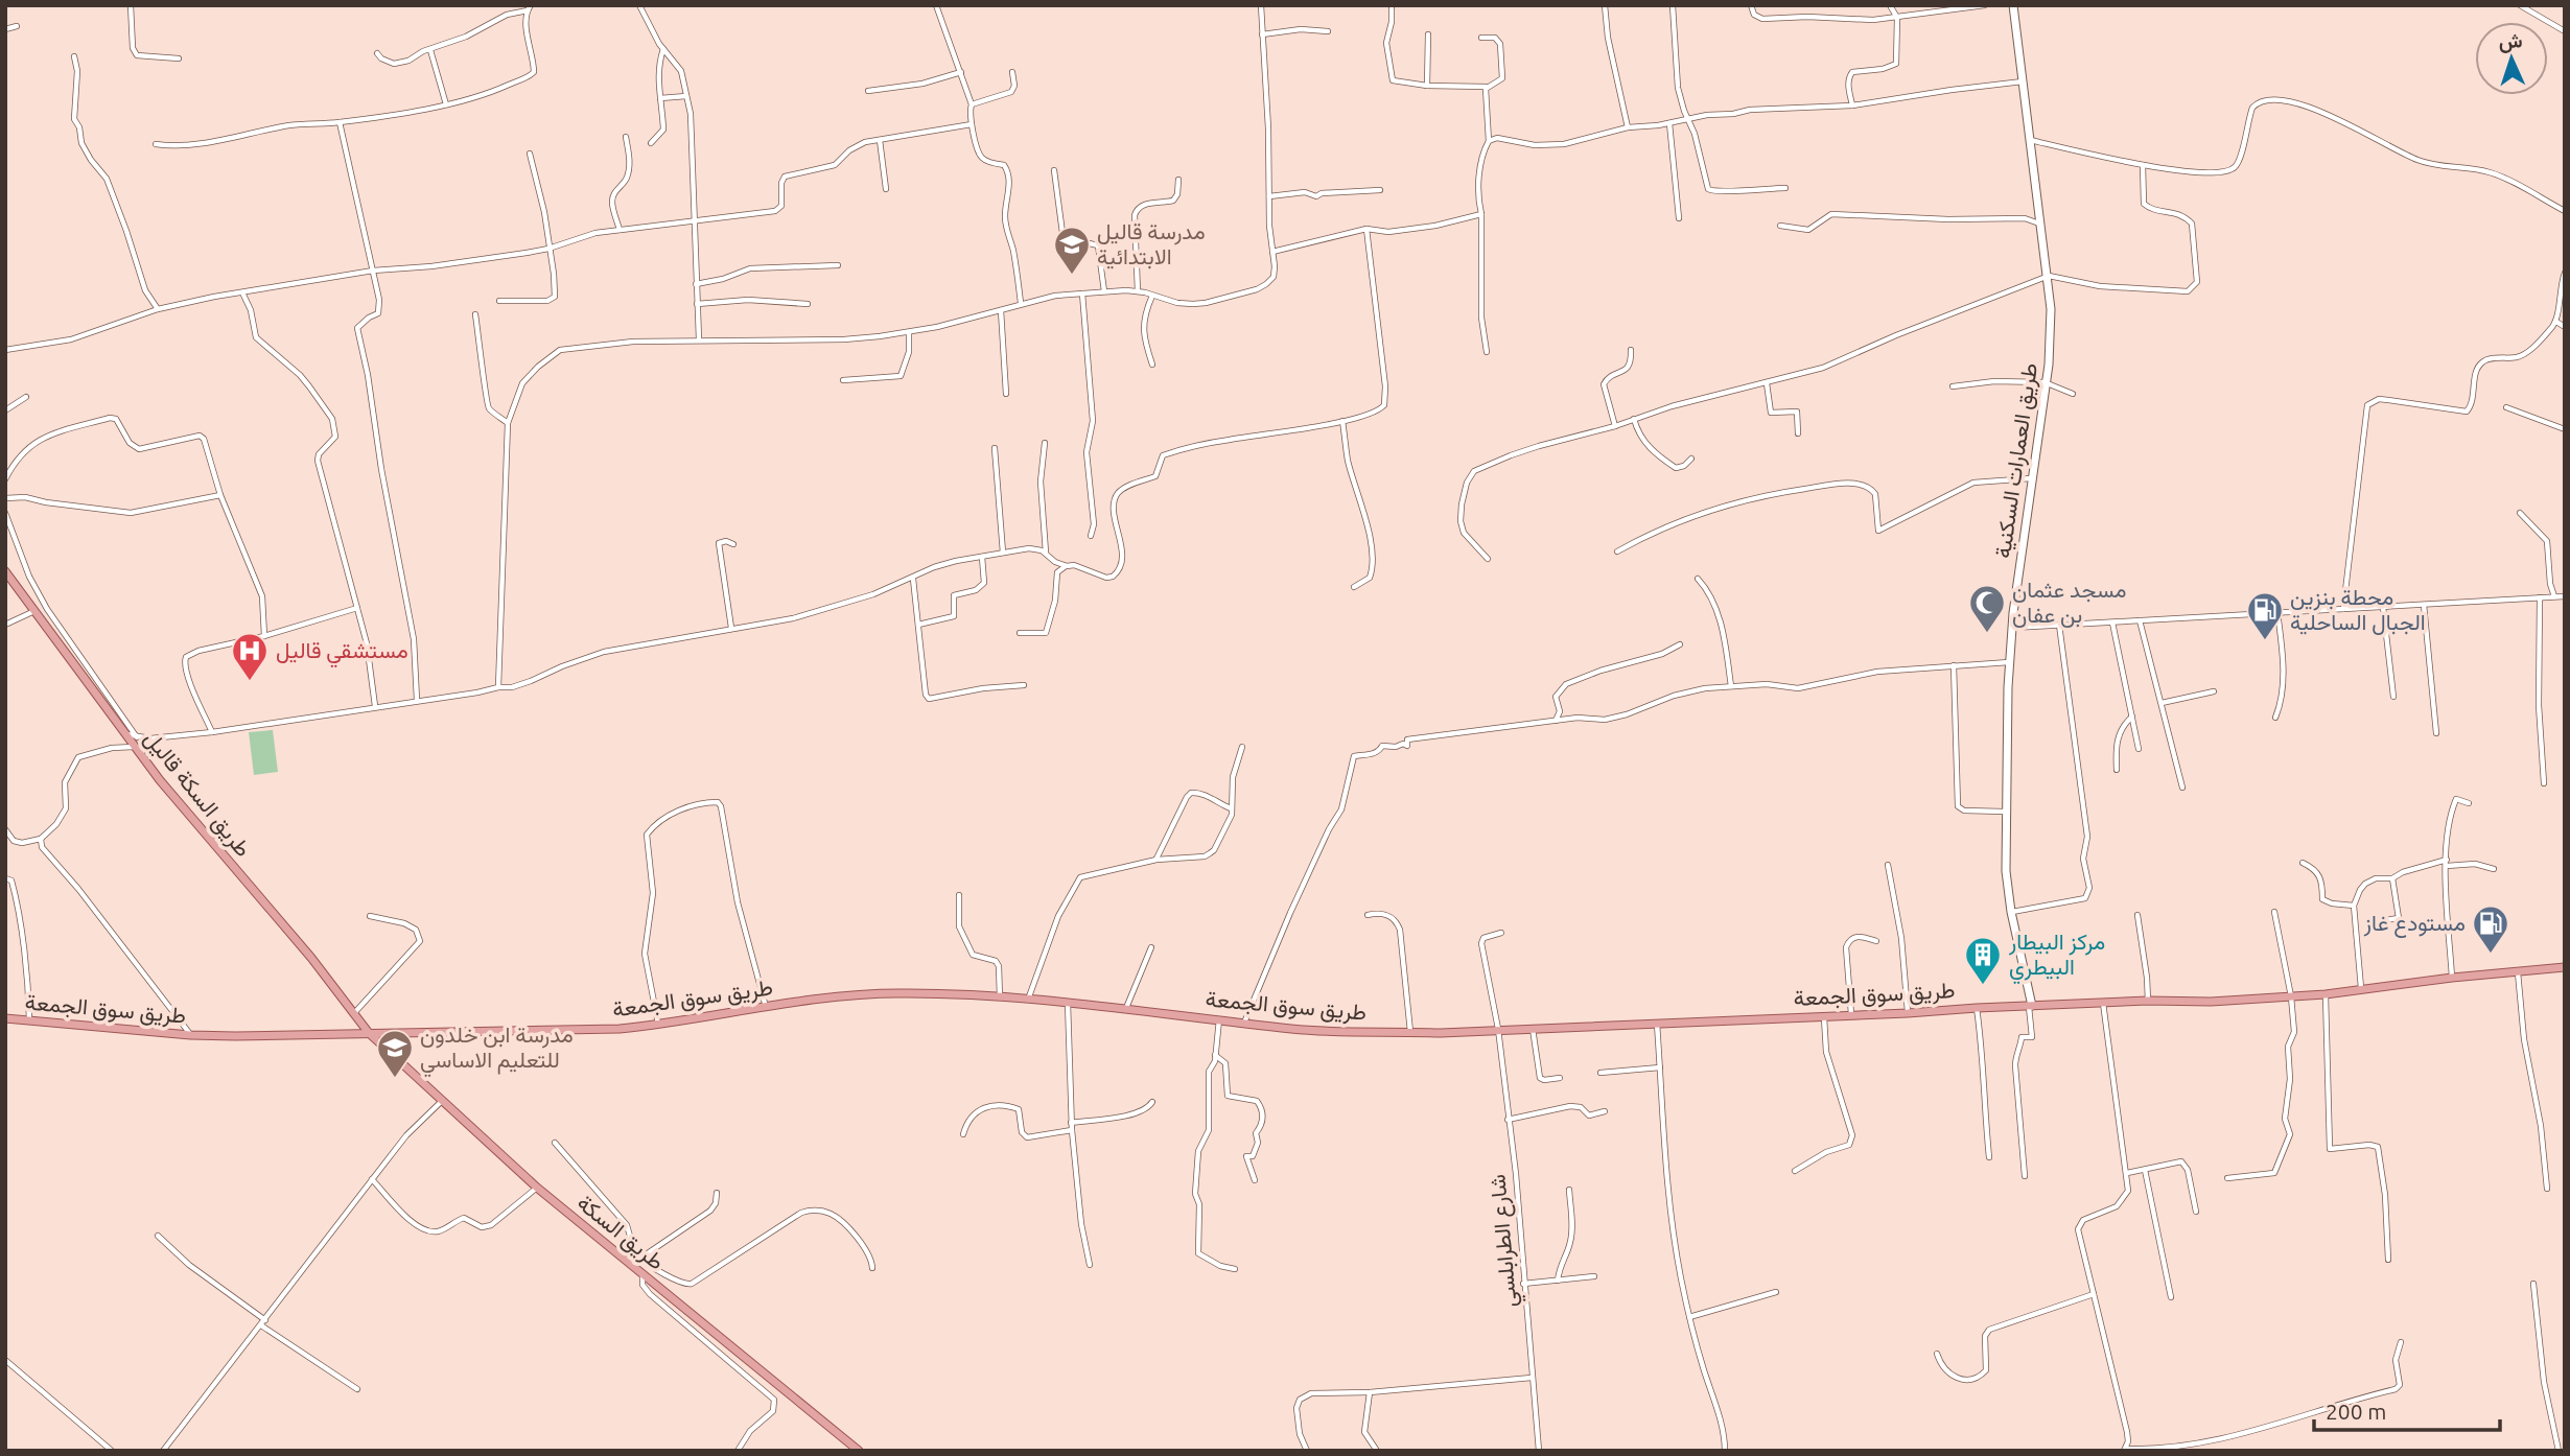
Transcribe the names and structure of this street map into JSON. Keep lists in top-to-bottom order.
{
  "streets": {
    "main road": [
      "طريق العمارات السكنية",
      "طريق السكة قاليل",
      "طريق سوق الجمعة",
      "طريق السكة"
    ],
    "street": ["شارع الطرابلسي"]
  },
  "crossings": [
    ["طريق العمارات السكنية", "طريق سوق الجمعة"],
    ["طريق السكة قاليل", "طريق سوق الجمعة"],
    ["طريق السكة قاليل", "طريق السكة"],
    ["طريق سوق الجمعة", "طريق السكة"],
    ["طريق سوق الجمعة", "شارع الطرابلسي"]
  ],
  "places": {
    "school or university": ["مدرسة قاليل الابتدائية", "مدرسة ابن خلدون للتعليم الاساسي"],
    "mosque": ["مسجد عثمان بن عفان"],
    "fuel station": ["محطة بنزين الجبال الساحلية", "مستودع غاز"],
    "hospital": ["مستشقي قاليل"],
    "building": ["مركز البيطار البيطري"]
  },
  "scale_bar": "200 m",
  "north": "top"
}
